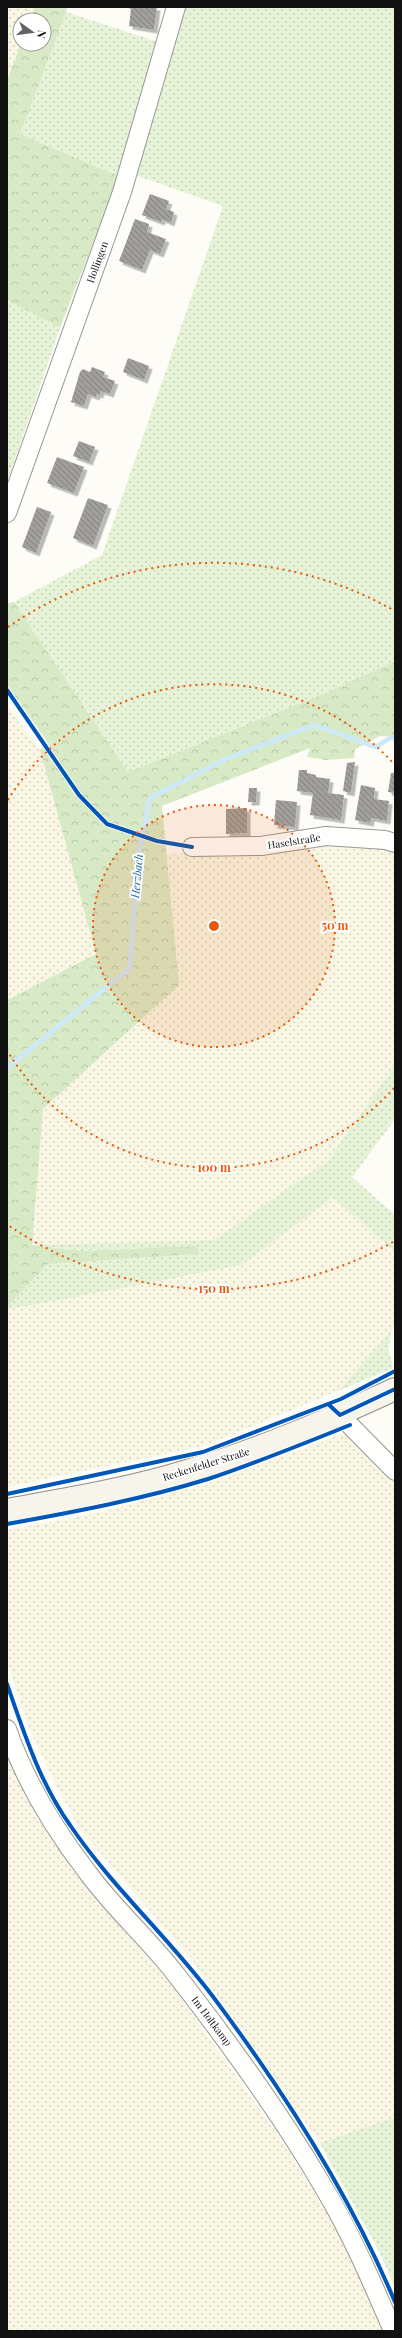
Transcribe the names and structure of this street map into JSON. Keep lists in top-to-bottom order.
{
  "streets": {
    "street": [
      "Hollingen",
      "Haselstraße",
      "Reckenfelder Straße",
      "Im Holtkamp"
    ]
  },
  "water": ["Herzbach"],
  "north": "right",
  "rings": ["50 m", "100 m", "150 m"]
}
